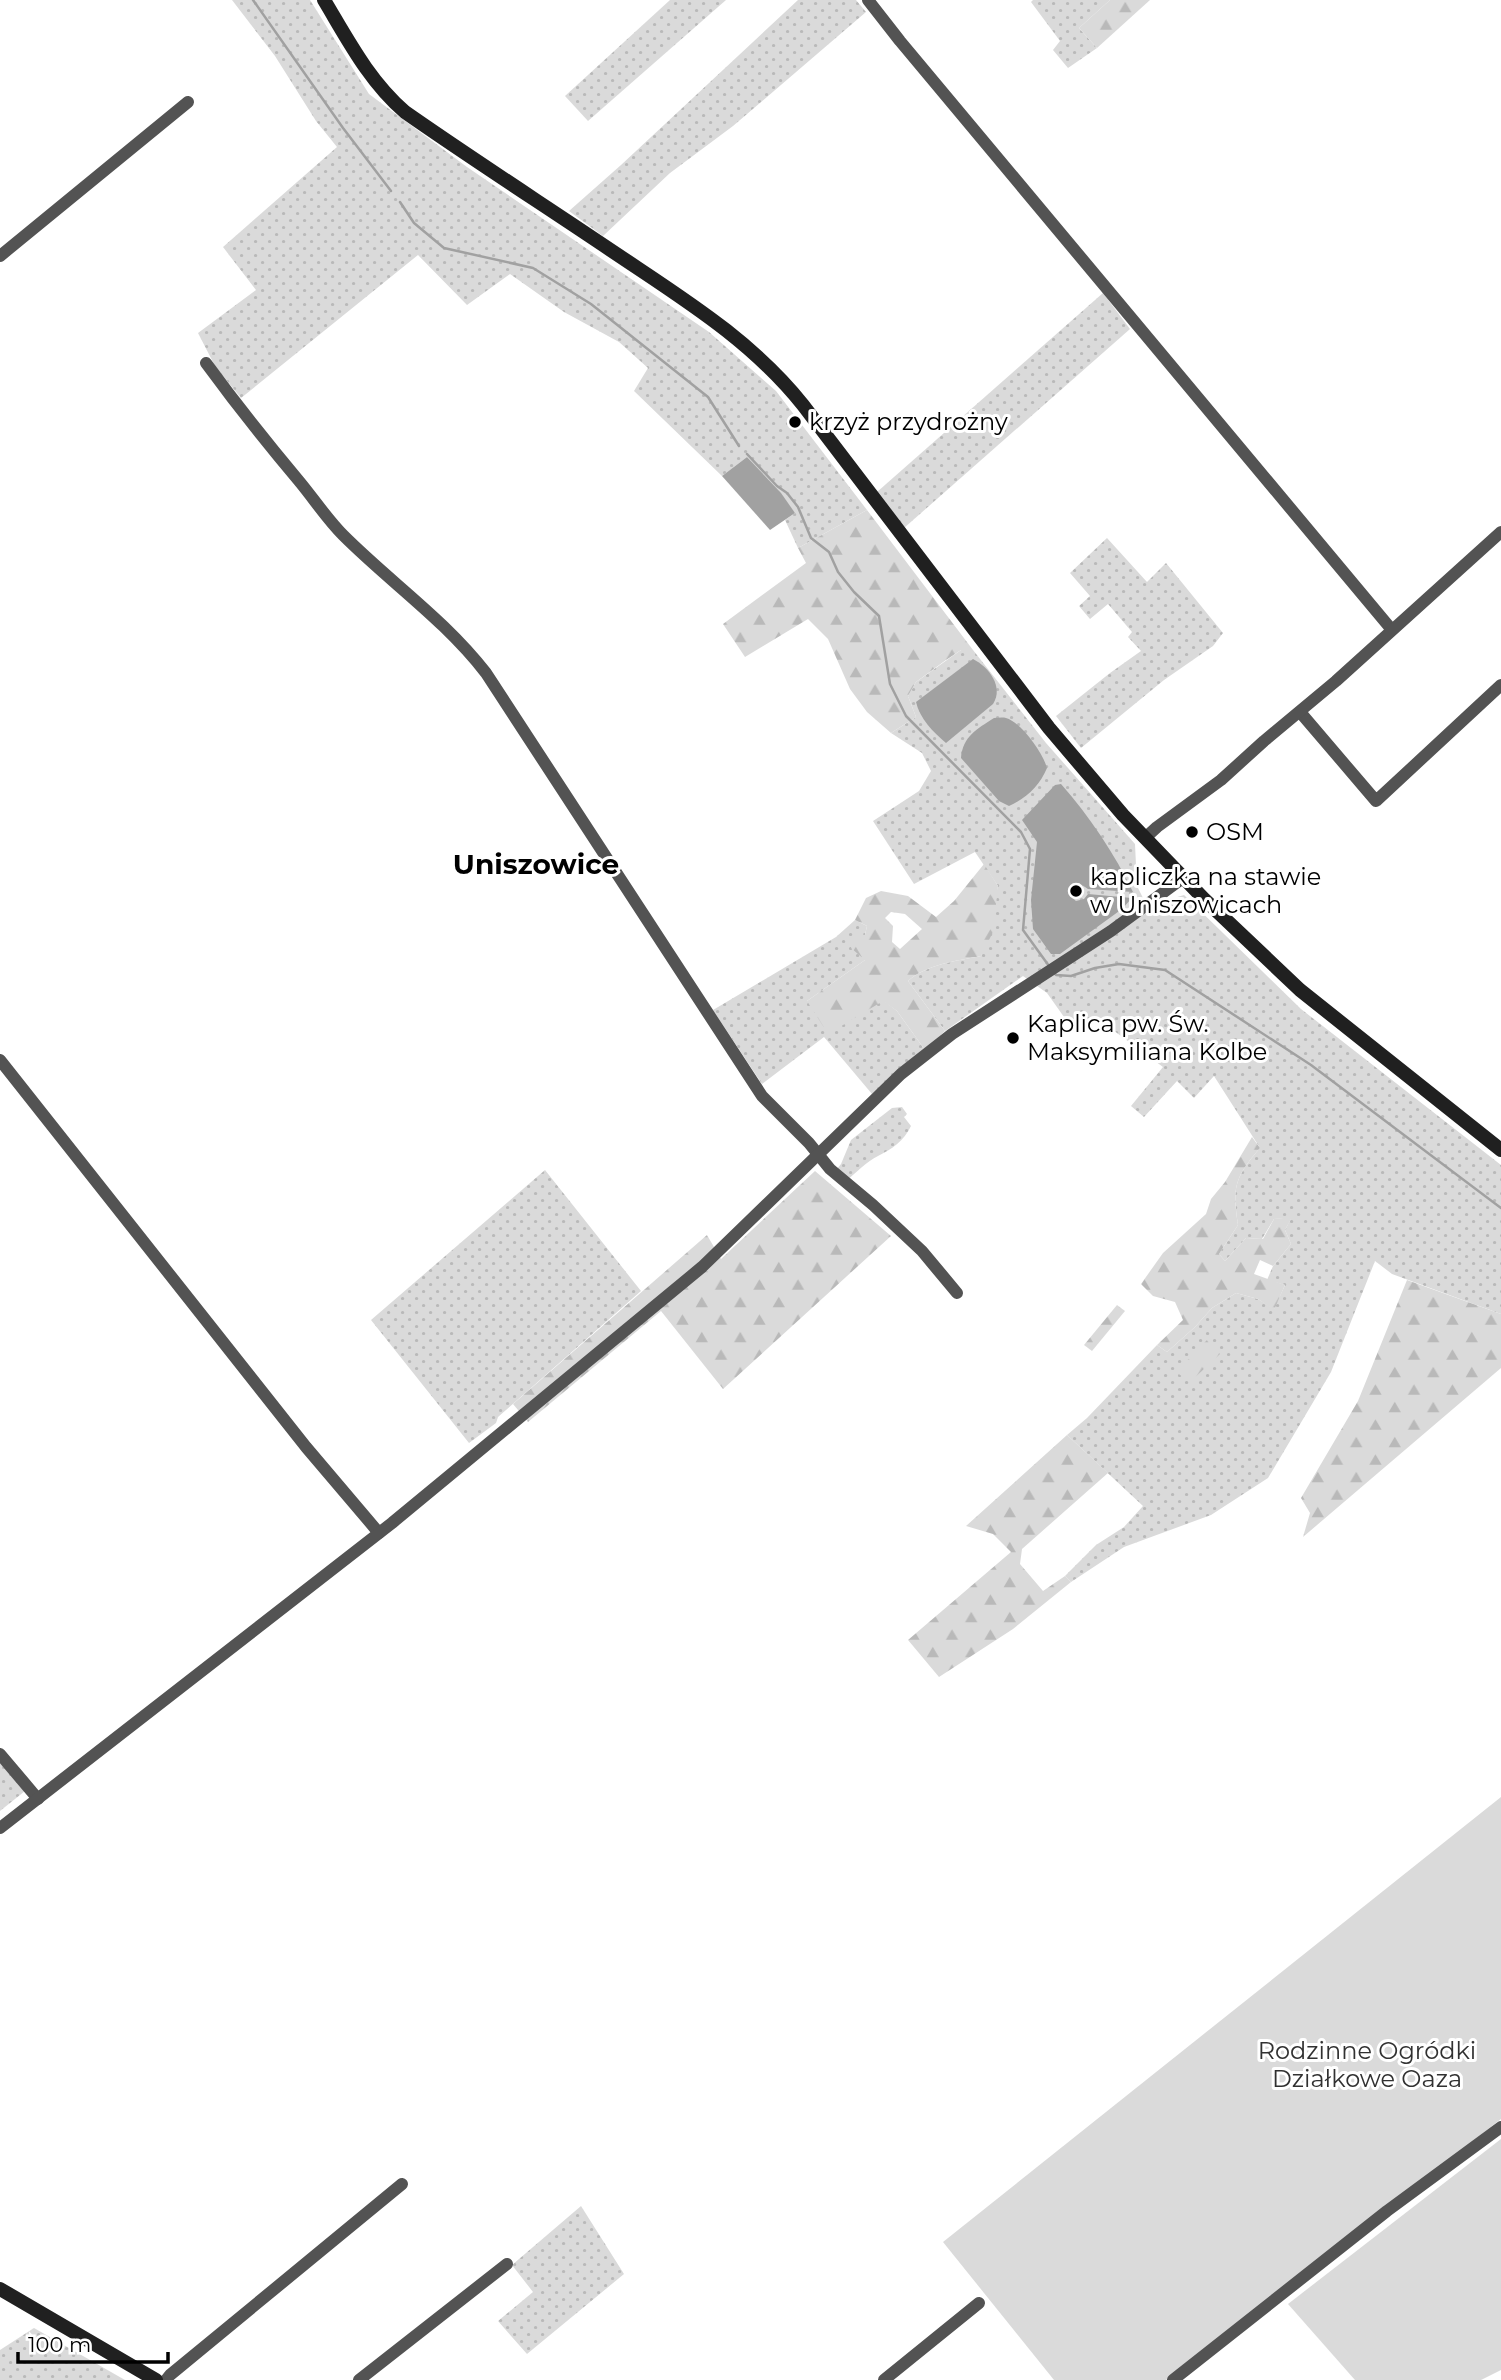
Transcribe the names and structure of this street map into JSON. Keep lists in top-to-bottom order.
{
  "districts": ["Uniszowice"],
  "parks": ["Rodzinne Ogródki Działkowe Oaza"],
  "places": [
    "krzyż przydrożny",
    "OSM",
    "kapliczka na stawie w Uniszowicach",
    "Kaplica pw. Św. Maksymiliana Kolbe"
  ],
  "scale_bar": "100 m"
}
